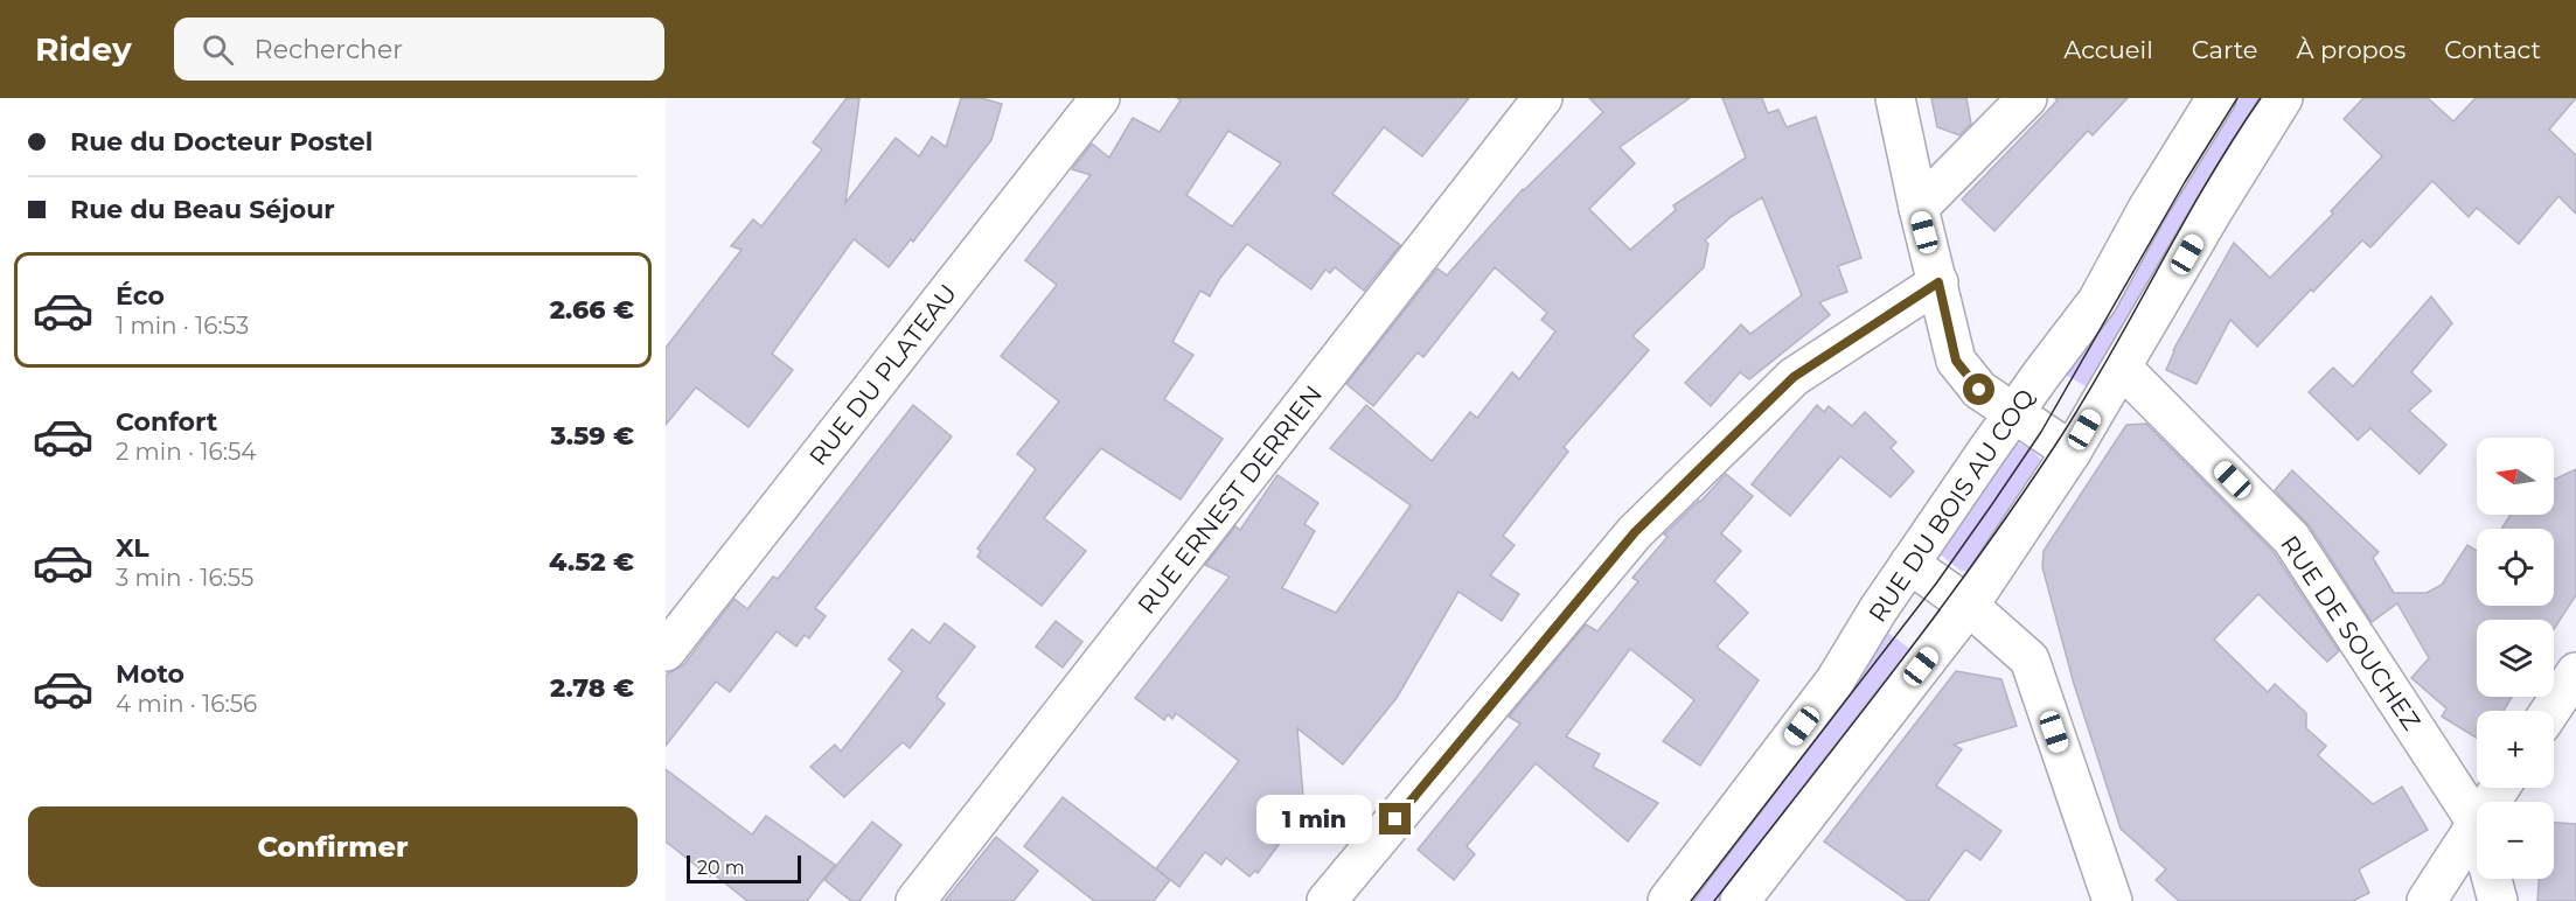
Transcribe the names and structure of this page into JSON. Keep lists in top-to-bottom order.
{
  "streets": {
    "street": [
      "RUE DU PLATEAU",
      "RUE ERNEST DERRIEN",
      "RUE DU BOIS AU COQ",
      "RUE DE SOUCHEZ"
    ]
  },
  "scale_bar": "20 m",
  "north": "left",
  "page": {
    "header": "Ridey",
    "search": "Rechercher",
    "nav": [
      "Accueil",
      "Carte",
      "À propos",
      "Contact"
    ],
    "banner": ["Rue du Docteur Postel", "Rue du Beau Séjour"],
    "list": [
      {
        "name": "Éco",
        "note": "1 min · 16:53",
        "value": "2.66 €"
      },
      {
        "name": "Confort",
        "note": "2 min · 16:54",
        "value": "3.59 €"
      },
      {
        "name": "XL",
        "note": "3 min · 16:55",
        "value": "4.52 €"
      },
      {
        "name": "Moto",
        "note": "4 min · 16:56",
        "value": "2.78 €"
      }
    ],
    "map_buttons": ["+", "−"],
    "buttons": "Confirmer",
    "bubble": "1 min",
    "scale": "20 m"
  }
}
